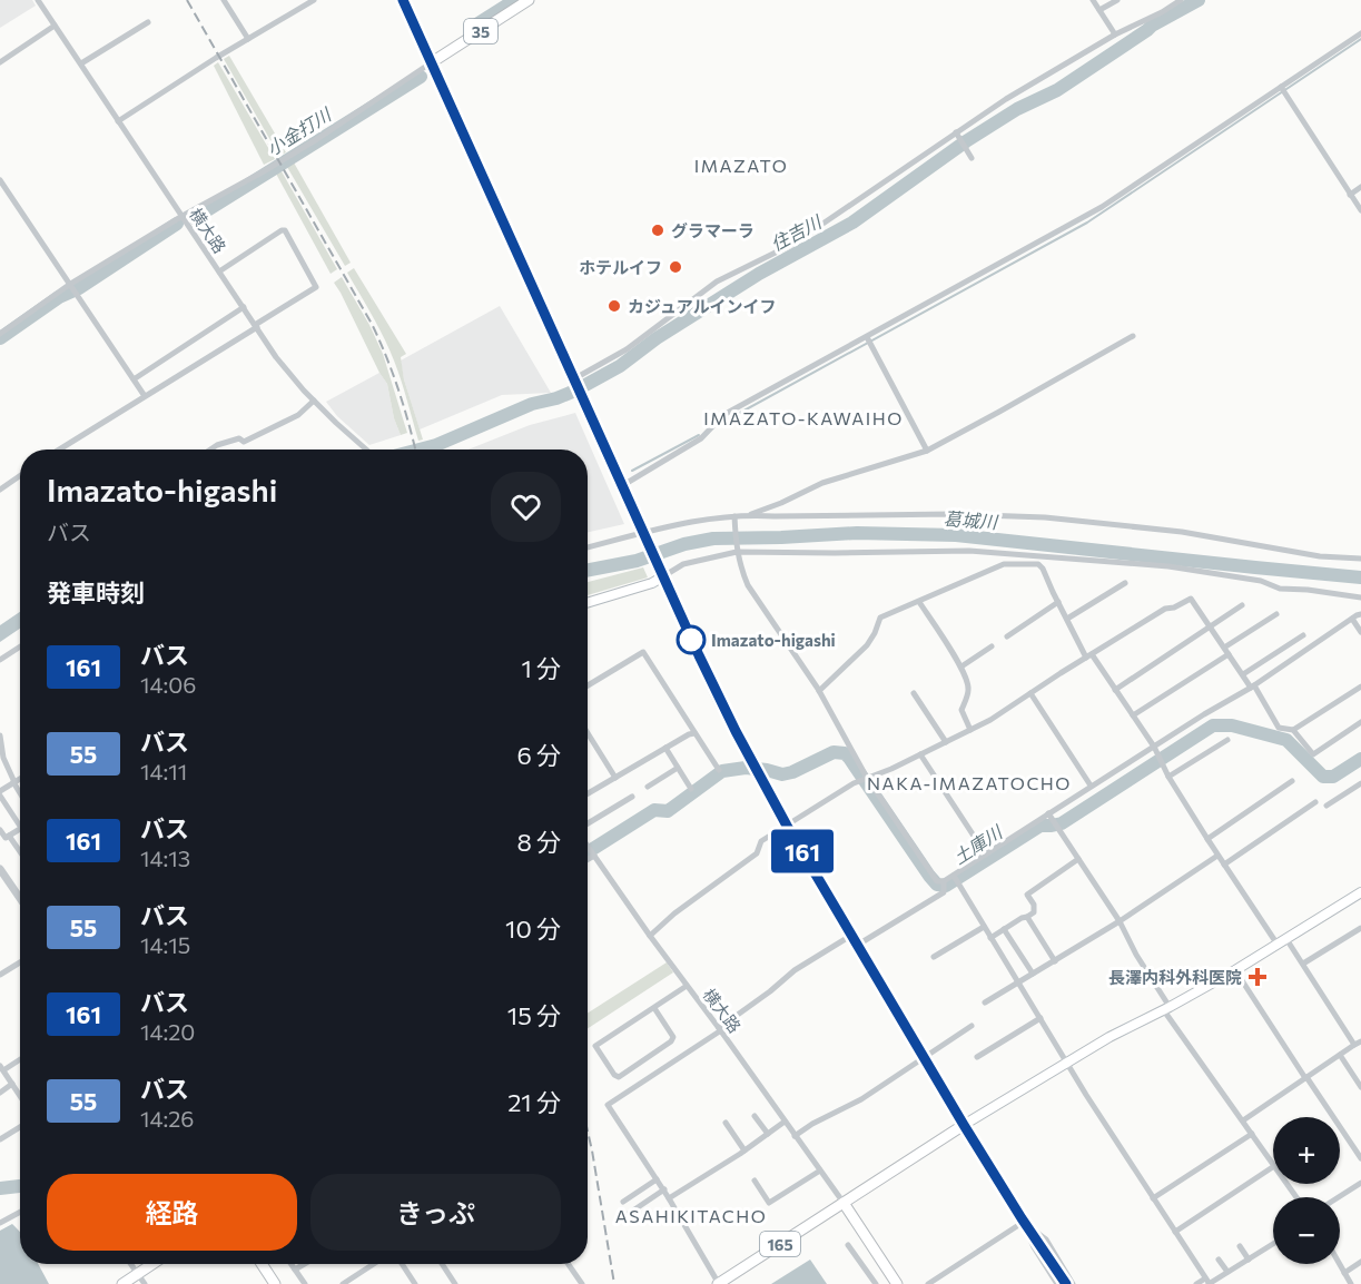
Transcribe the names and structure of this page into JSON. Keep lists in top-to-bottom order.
{
  "streets": {
    "main road": ["35", "165"],
    "street": ["横大路"]
  },
  "crossings": [
    ["横大路", "165"]
  ],
  "districts": [
    "IMAZATO",
    "IMAZATO-KAWAIHO",
    "NAKA-IMAZATOCHO",
    "ASAHIKITACHO"
  ],
  "water": [
    "小金打川",
    "住吉川",
    "葛城川",
    "土庫川"
  ],
  "places": {
    "other": [
      "グラマーラ",
      "ホテルイフ",
      "カジュアルインイフ",
      "Imazato-higashi"
    ],
    "health": ["長澤内科外科医院"]
  },
  "lines": ["bus line 161"],
  "page": {
    "on_map": "161",
    "heading": [
      ["Imazato-higashi", "バス"],
      "発車時刻"
    ],
    "list": [
      {
        "mark": "161",
        "name": "バス",
        "note": "14:06",
        "value": "1 分"
      },
      {
        "mark": "55",
        "name": "バス",
        "note": "14:11",
        "value": "6 分"
      },
      {
        "mark": "161",
        "name": "バス",
        "note": "14:13",
        "value": "8 分"
      },
      {
        "mark": "55",
        "name": "バス",
        "note": "14:15",
        "value": "10 分"
      },
      {
        "mark": "161",
        "name": "バス",
        "note": "14:20",
        "value": "15 分"
      },
      {
        "mark": "55",
        "name": "バス",
        "note": "14:26",
        "value": "21 分"
      }
    ],
    "map_buttons": ["+", "−"],
    "buttons": ["経路", "きっぷ"]
  }
}
